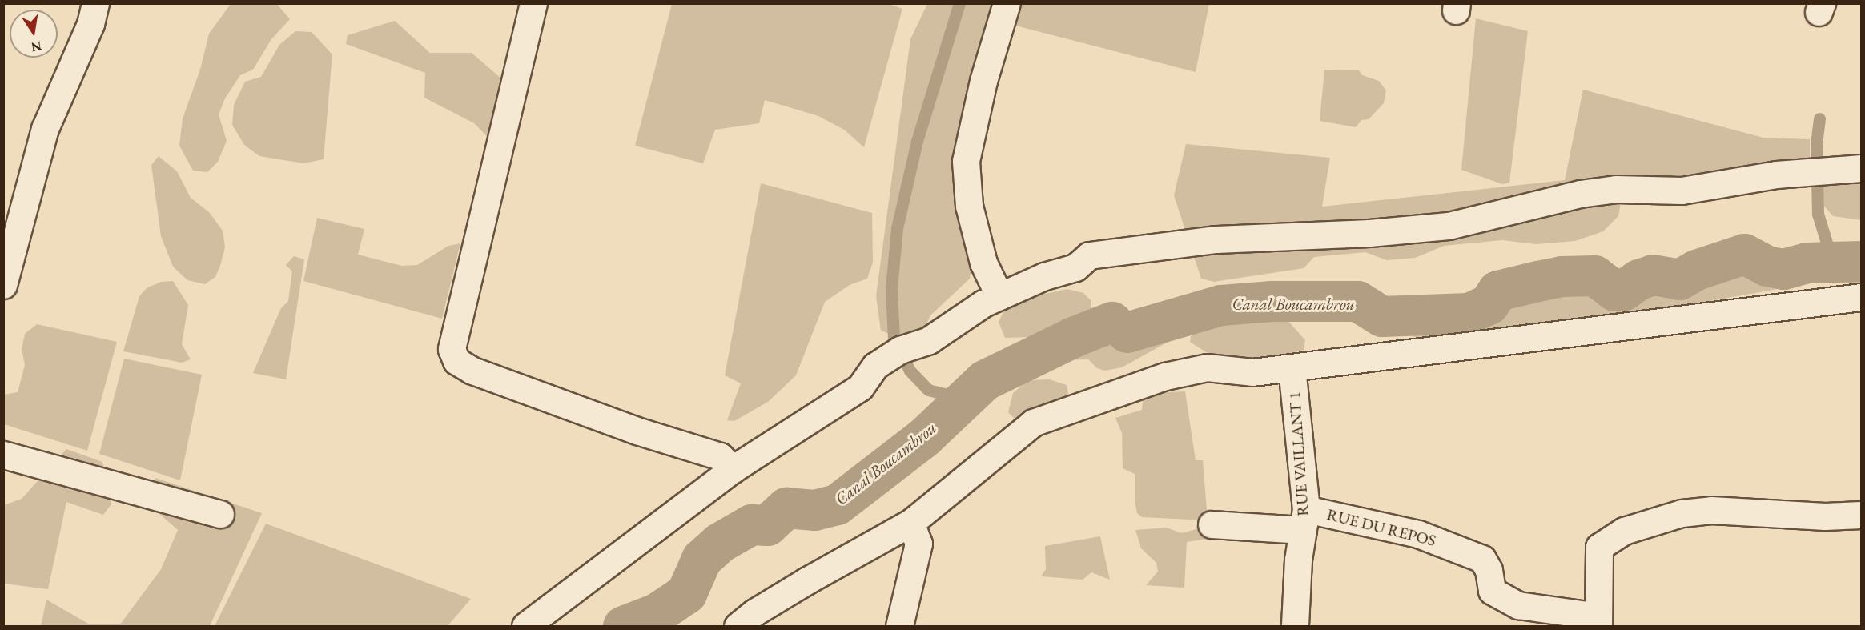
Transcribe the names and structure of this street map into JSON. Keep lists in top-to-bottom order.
{
  "streets": {
    "street": ["RUE VAILLANT 1", "RUE DU REPOS"]
  },
  "crossings": [
    ["RUE VAILLANT 1", "RUE DU REPOS"]
  ],
  "water": ["Canal Boucambrou"],
  "north": "bottom"
}
